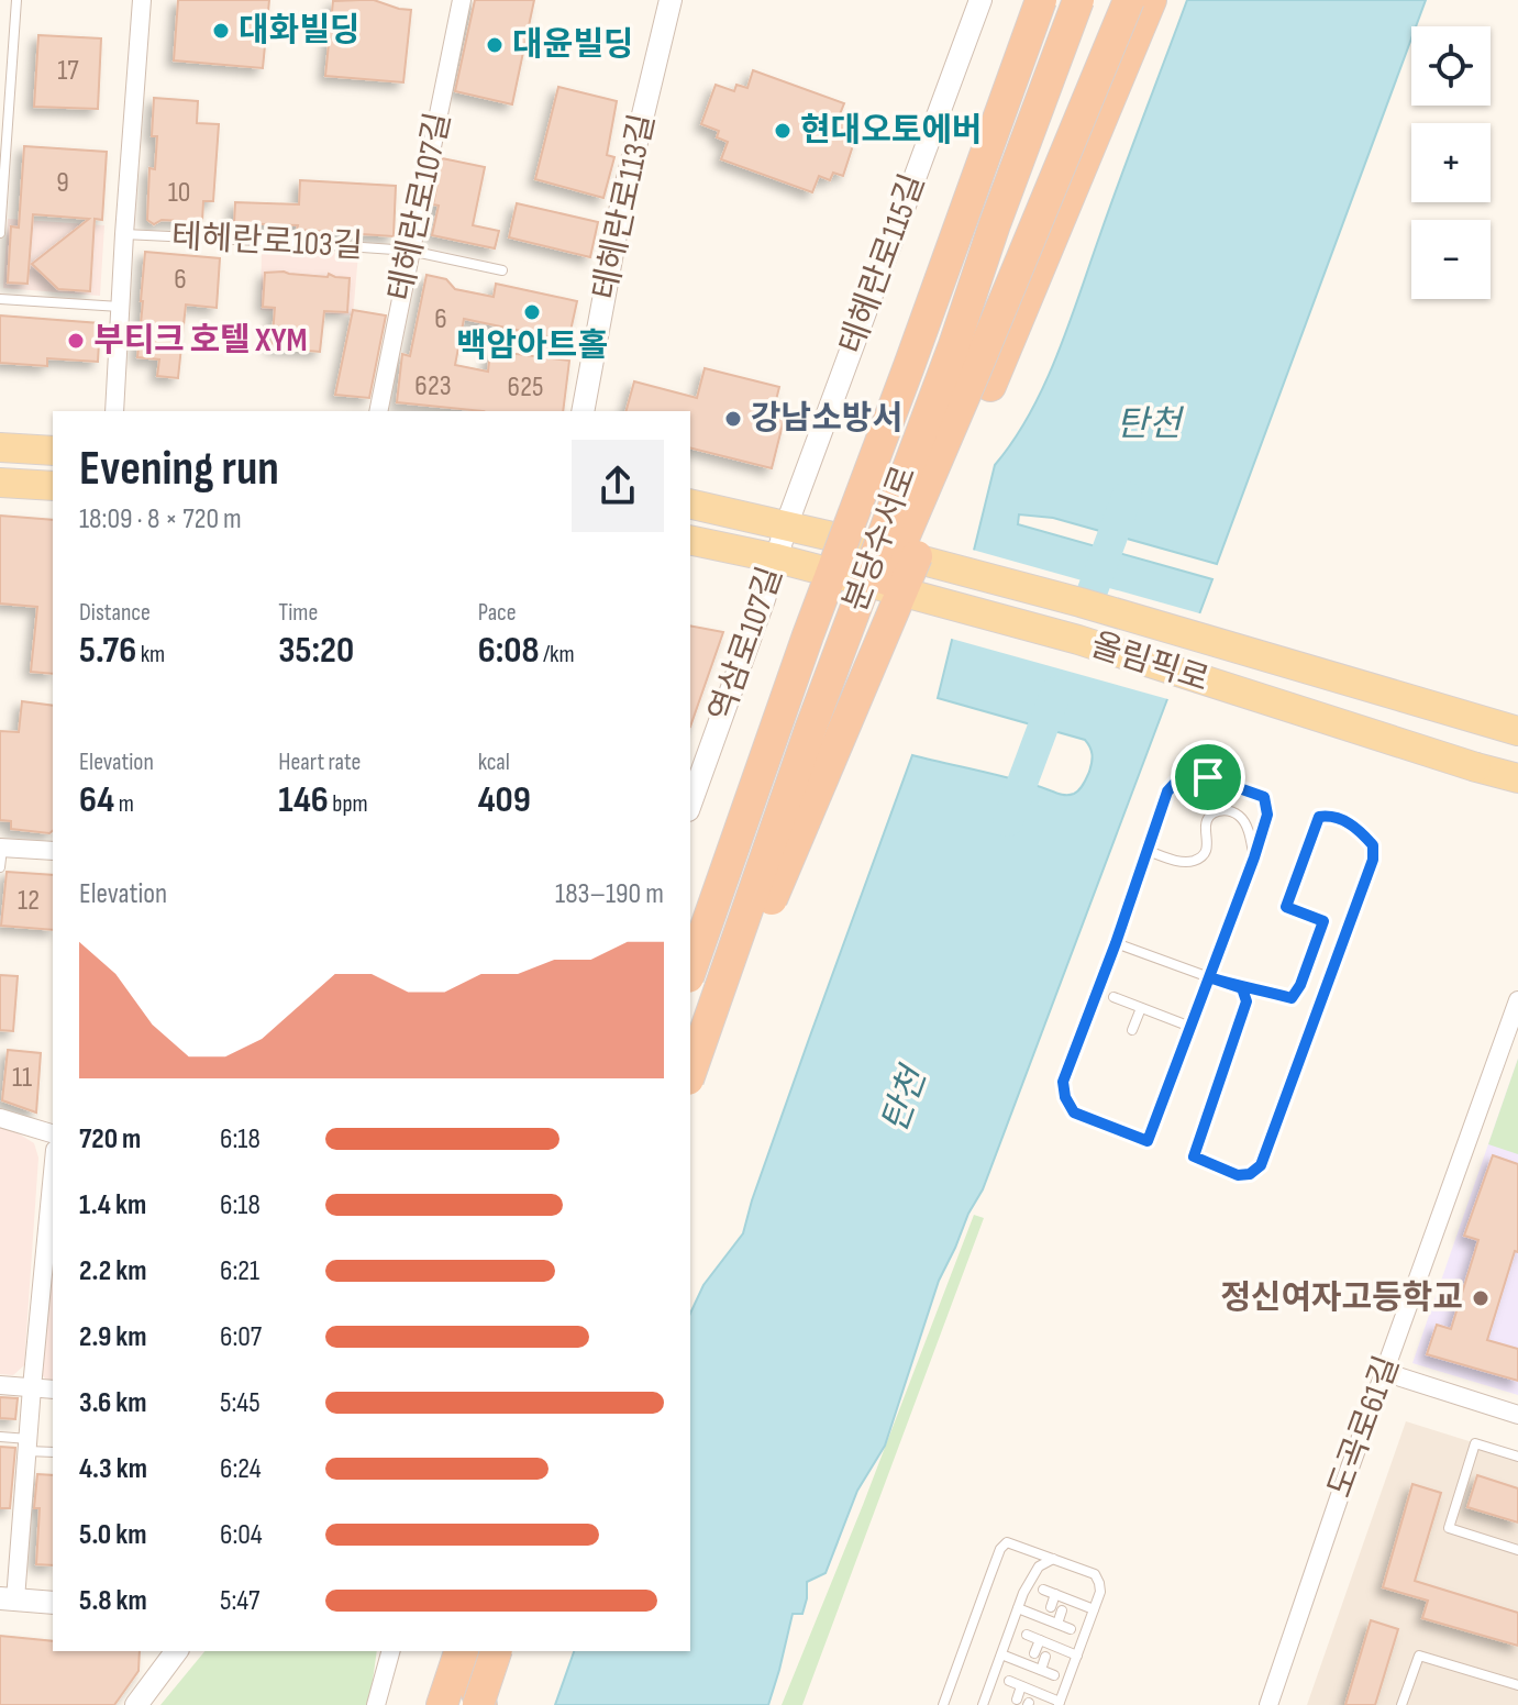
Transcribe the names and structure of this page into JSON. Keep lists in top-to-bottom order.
{
  "streets": {
    "highway": ["분당수서로"],
    "main road": ["올림픽로"],
    "street": [
      "테헤란로107길",
      "테헤란로113길",
      "테헤란로103길",
      "테헤란로115길",
      "역삼로107길",
      "도곡로61길"
    ]
  },
  "crossings": [
    ["테헤란로107길", "테헤란로103길"],
    ["테헤란로115길", "역삼로107길"],
    ["테헤란로115길", "올림픽로"],
    ["역삼로107길", "올림픽로"]
  ],
  "water": ["탄천"],
  "places": [
    "대화빌딩",
    "대윤빌딩",
    "현대오토에버",
    "백암아트홀",
    "부티크 호텔 XYM",
    "강남소방서",
    "정신여자고등학교"
  ],
  "house_numbers": [
    "17",
    "9",
    "10",
    "6",
    "6",
    "623",
    "625",
    "12",
    "11"
  ],
  "page": {
    "map_buttons": ["+", "−"],
    "heading": ["Evening run", "18:09 · 8 × 720 m"],
    "stats": [
      ["Distance", "5.76 km"],
      ["Time", "35:20"],
      ["Pace", "6:08 /km"],
      ["Elevation", "64 m"],
      ["Heart rate", "146 bpm"],
      ["kcal", "409"]
    ],
    "chart": ["Elevation", "183–190 m"],
    "list": [
      {
        "name": "720 m",
        "note": "6:18"
      },
      {
        "name": "1.4 km",
        "note": "6:18"
      },
      {
        "name": "2.2 km",
        "note": "6:21"
      },
      {
        "name": "2.9 km",
        "note": "6:07"
      },
      {
        "name": "3.6 km",
        "note": "5:45"
      },
      {
        "name": "4.3 km",
        "note": "6:24"
      },
      {
        "name": "5.0 km",
        "note": "6:04"
      },
      {
        "name": "5.8 km",
        "note": "5:47"
      }
    ]
  }
}
